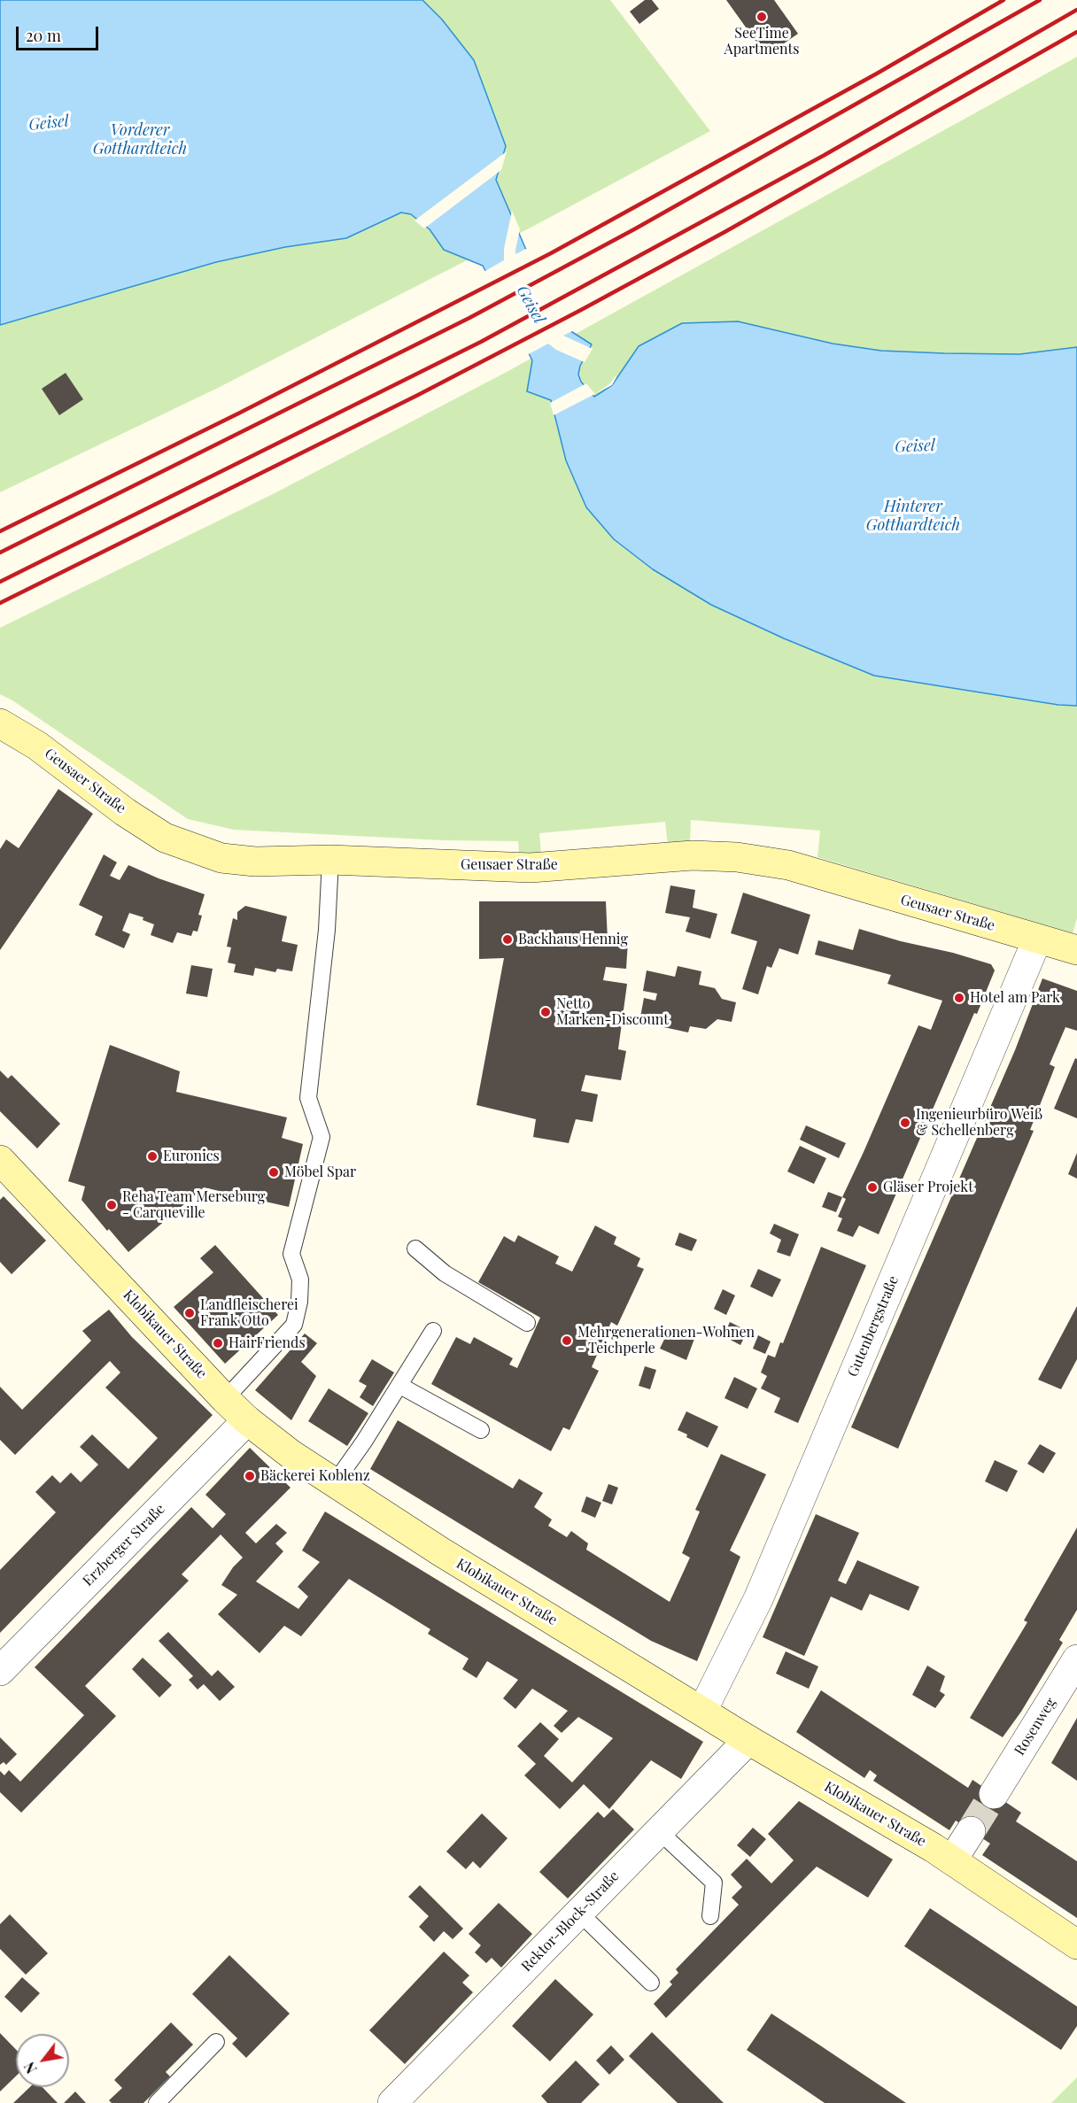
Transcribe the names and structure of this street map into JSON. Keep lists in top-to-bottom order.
{
  "streets": {
    "street": [
      "Geusaer Straße",
      "Gutenbergstraße",
      "Klobikauer Straße",
      "Erzberger Straße",
      "Rosenweg",
      "Rektor-Block-Straße"
    ]
  },
  "crossings": [
    ["Geusaer Straße", "Gutenbergstraße"],
    ["Gutenbergstraße", "Klobikauer Straße"],
    ["Klobikauer Straße", "Erzberger Straße"],
    ["Klobikauer Straße", "Rektor-Block-Straße"]
  ],
  "water": ["Geisel", "Vorderer Gotthardteich", "Hinterer Gotthardteich"],
  "places": [
    "SeeTime Apartments",
    "Backhaus Hennig",
    "Hotel am Park",
    "Netto Marken-Discount",
    "Ingenieurbüro Weiß & Schellenberg",
    "Euronics",
    "Möbel Spar",
    "Gläser Projekt",
    "Reha Team Merseburg - Carqueville",
    "Landfleischerei Frank Otto",
    "Mehrgenerationen-Wohnen - Teichperle",
    "HairFriends",
    "Bäckerei Koblenz"
  ],
  "scale_bar": "20 m",
  "north": "bottom left"
}
